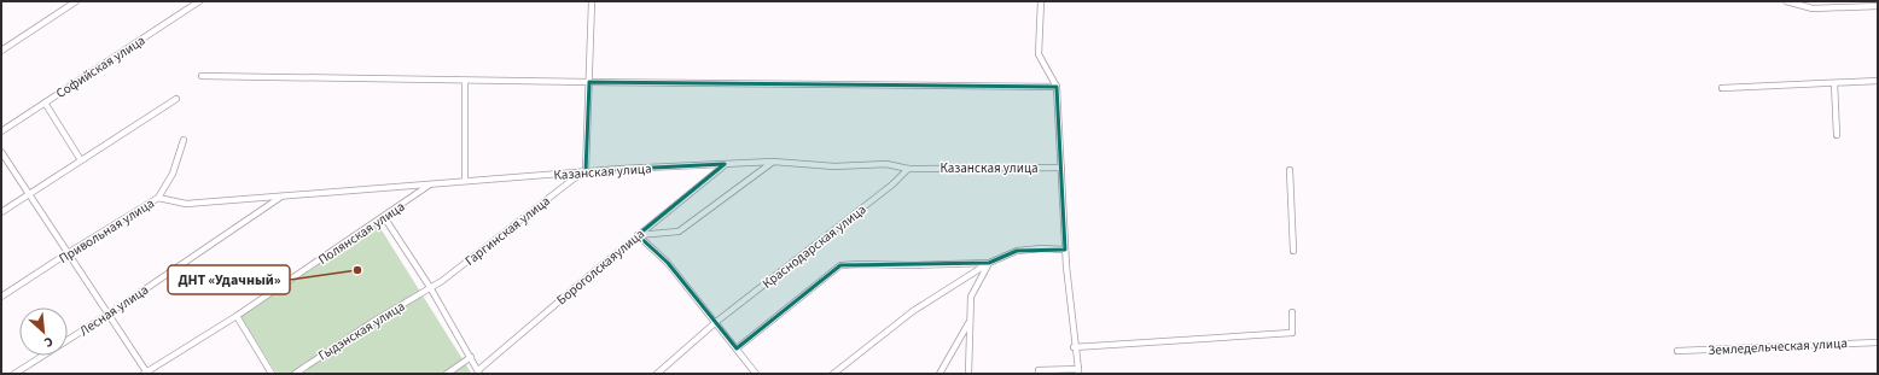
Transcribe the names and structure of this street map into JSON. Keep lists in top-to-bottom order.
{
  "streets": {
    "street": [
      "Софийская улица",
      "Казанская улица",
      "Привольная улица",
      "Гаргинская улица",
      "Полянская улица",
      "Краснодарская улица",
      "Бороголскаяулица",
      "Лесная улица",
      "Гыдэнская улица",
      "Земледельческая улица"
    ]
  },
  "crossings": [
    ["Казанская улица", "Привольная улица"],
    ["Казанская улица", "Гаргинская улица"],
    ["Казанская улица", "Полянская улица"],
    ["Казанская улица", "Краснодарская улица"],
    ["Казанская улица", "Бороголскаяулица"],
    ["Казанская улица", "Лесная улица"],
    ["Гаргинская улица", "Гыдэнская улица"]
  ],
  "places": ["ДНТ «Удачный»"],
  "north": "bottom right"
}
